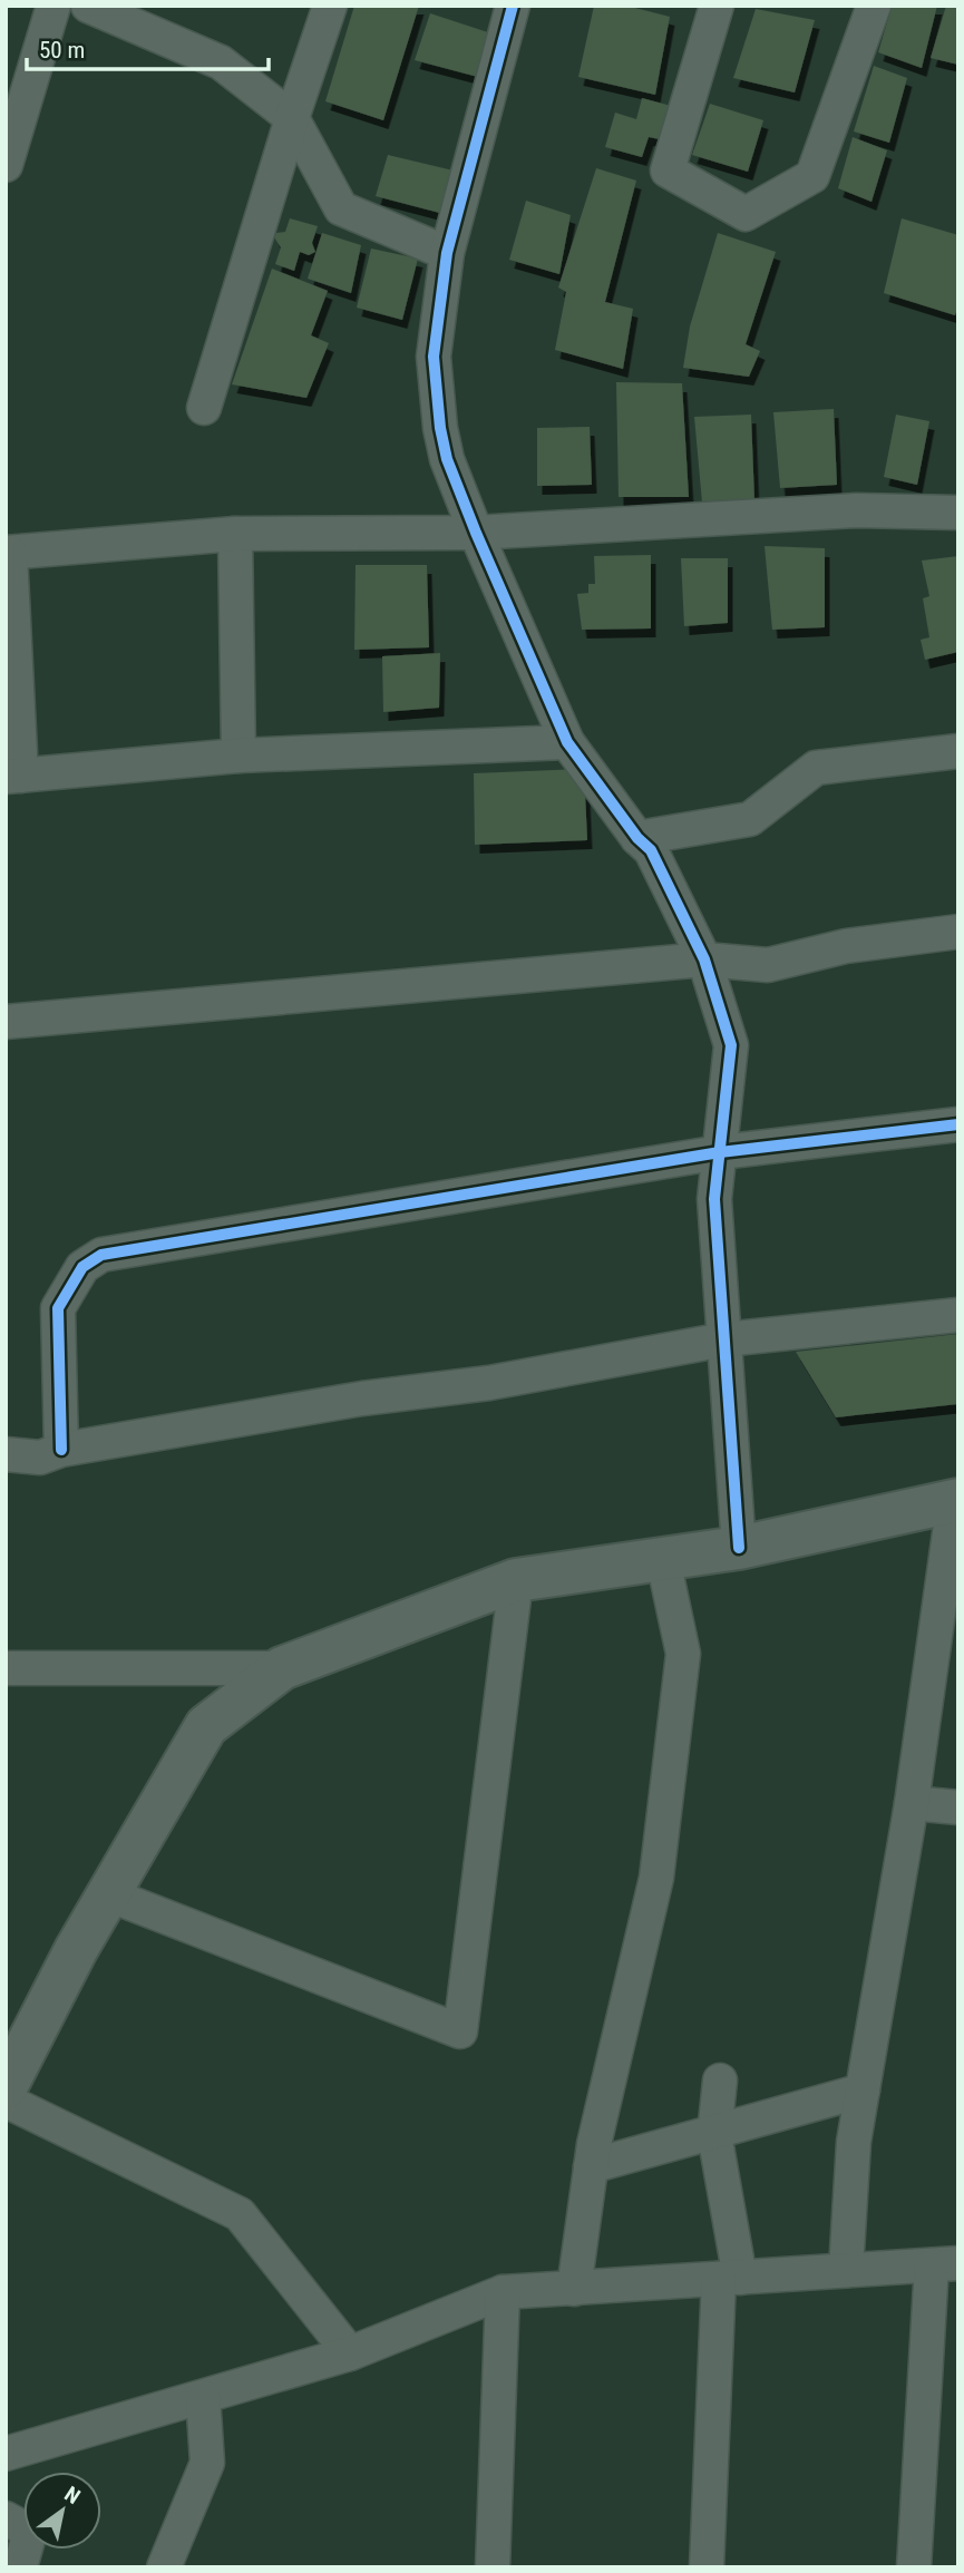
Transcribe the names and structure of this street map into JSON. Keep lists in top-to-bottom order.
{
  "scale_bar": "50 m",
  "north": "top right"
}
